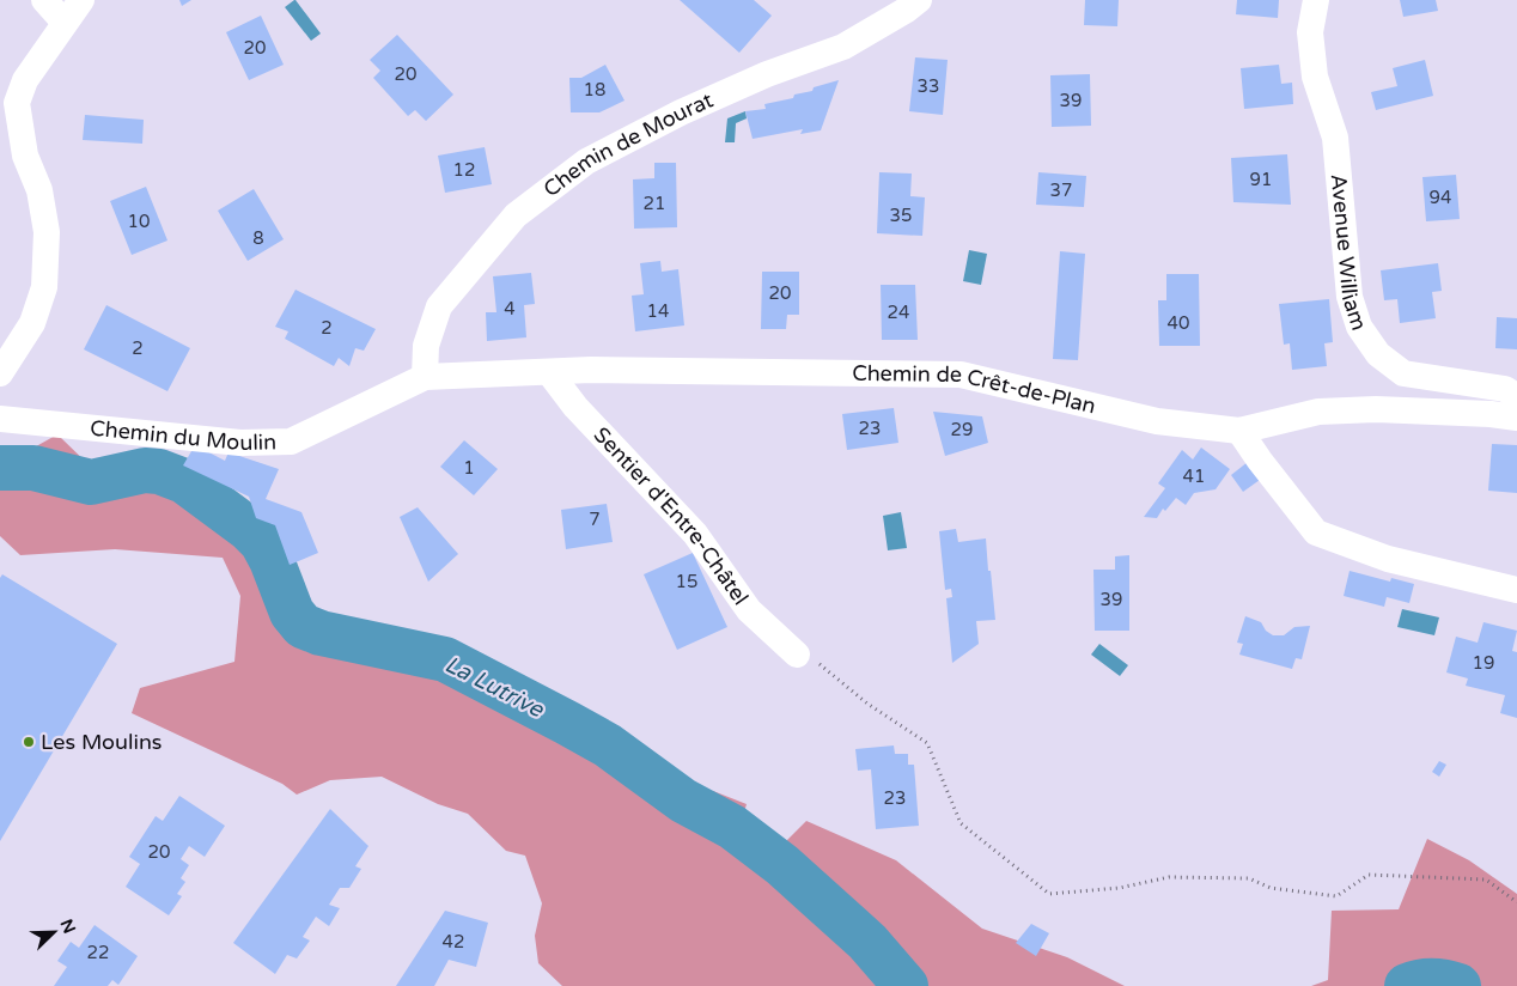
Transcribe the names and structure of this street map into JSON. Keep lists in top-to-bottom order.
{
  "streets": {
    "street": [
      "Chemin de Mourat",
      "Avenue William",
      "Chemin de Crêt-de-Plan",
      "Chemin du Moulin",
      "Sentier d'Entre-Châtel"
    ]
  },
  "crossings": [
    ["Chemin de Mourat", "Chemin de Crêt-de-Plan"],
    ["Chemin de Mourat", "Chemin du Moulin"],
    ["Chemin de Crêt-de-Plan", "Chemin du Moulin"],
    ["Chemin de Crêt-de-Plan", "Sentier d'Entre-Châtel"]
  ],
  "water": ["La Lutrive"],
  "places": ["Les Moulins"],
  "house_numbers": [
    "20",
    "20",
    "33",
    "18",
    "39",
    "12",
    "91",
    "37",
    "94",
    "21",
    "35",
    "10",
    "8",
    "20",
    "4",
    "14",
    "24",
    "40",
    "2",
    "2",
    "23",
    "29",
    "1",
    "41",
    "7",
    "15",
    "39",
    "19",
    "23",
    "20",
    "42",
    "22"
  ],
  "north": "top right"
}
